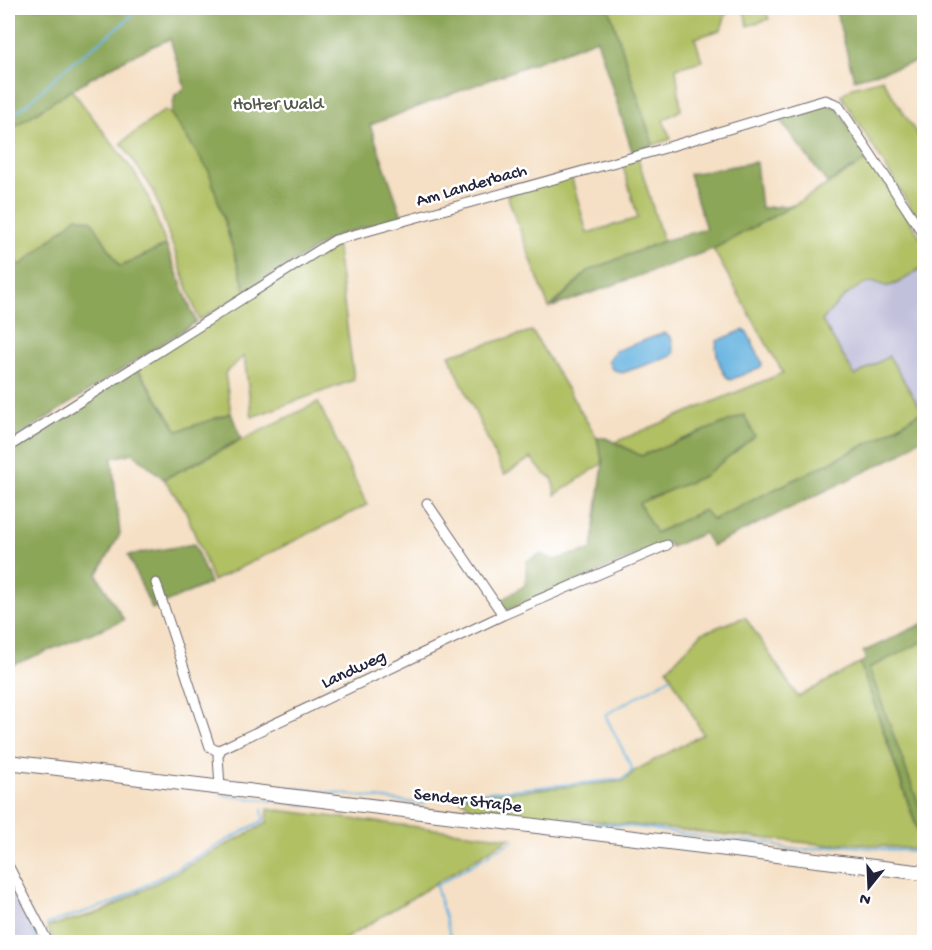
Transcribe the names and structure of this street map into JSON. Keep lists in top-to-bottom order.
{
  "streets": {
    "main road": ["Sender Straße"],
    "street": ["Am Landerbach", "Landweg"]
  },
  "parks": ["Holter Wald"],
  "north": "bottom"
}
